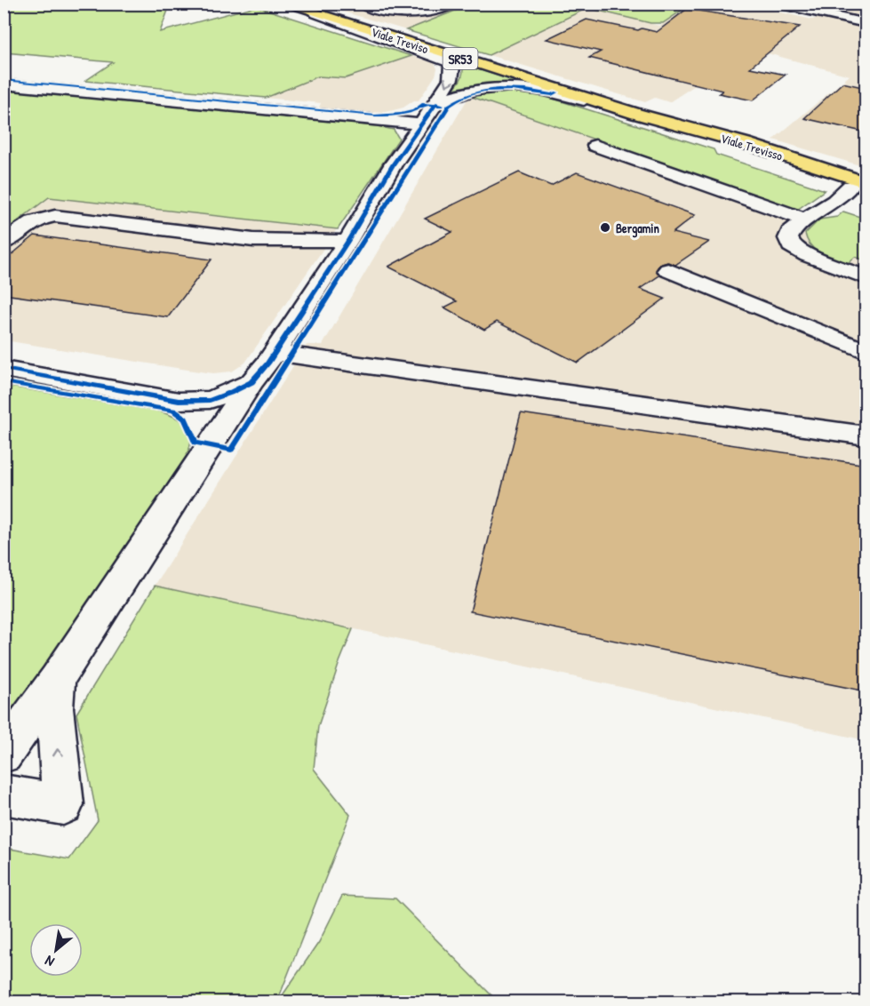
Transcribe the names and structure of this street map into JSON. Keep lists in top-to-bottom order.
{
  "streets": {
    "main road": ["Viale Treviso", "SR53", "Viale Trevisso"]
  },
  "crossings": [
    ["Viale Treviso", "Viale Trevisso"]
  ],
  "places": ["Bergamin"],
  "north": "bottom left"
}
